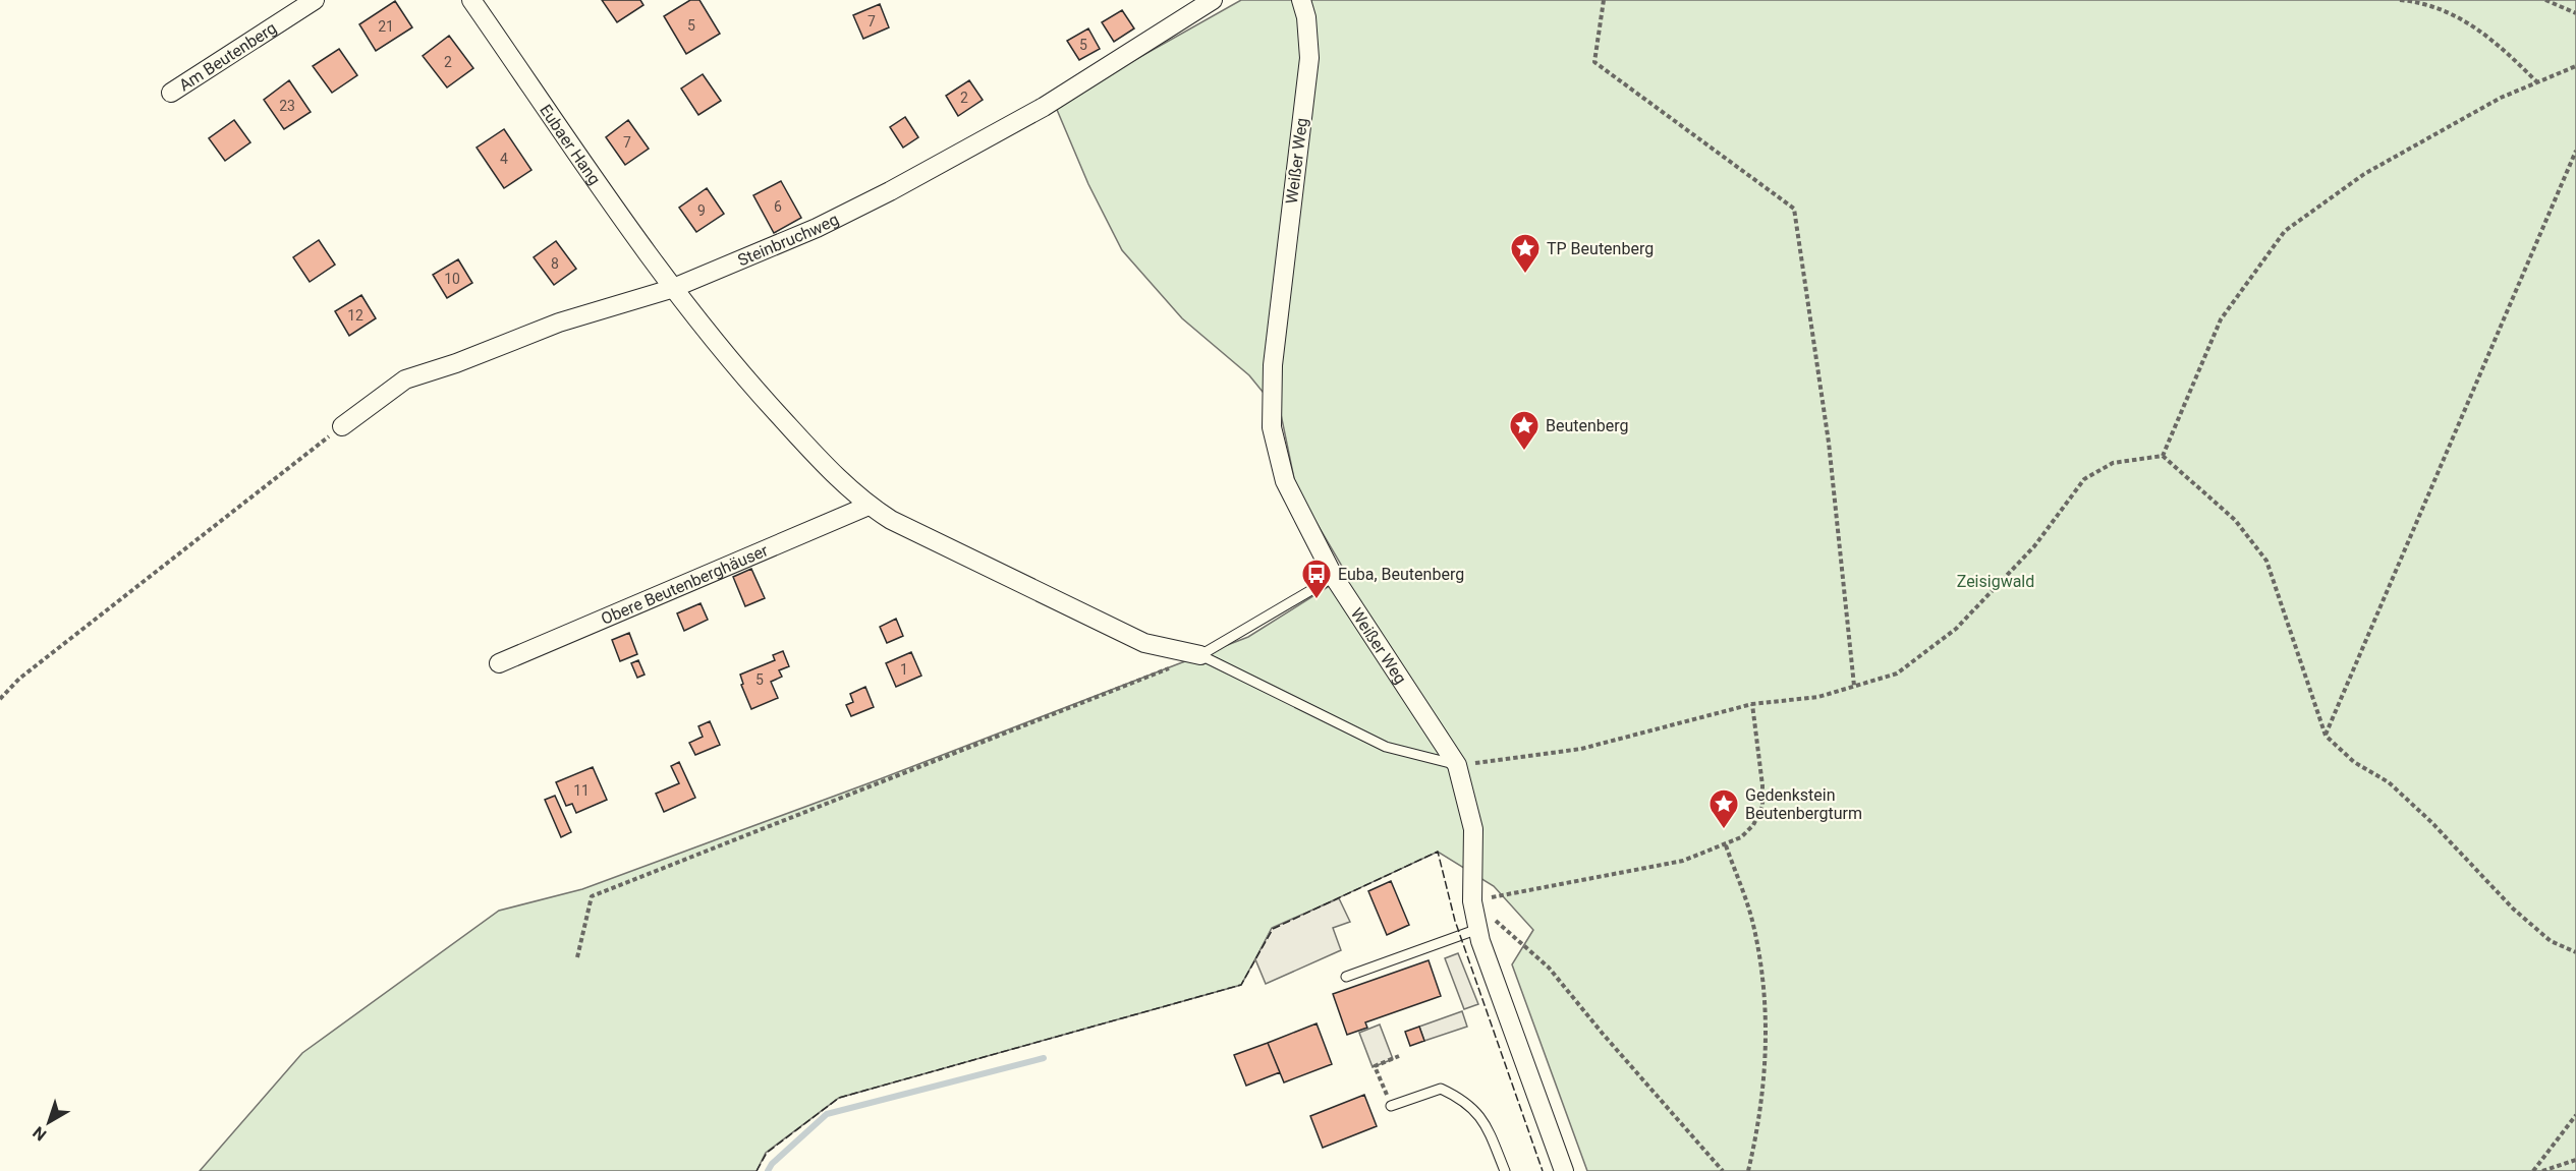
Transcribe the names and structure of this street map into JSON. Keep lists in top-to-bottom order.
{
  "streets": {
    "street": [
      "Am Beutenberg",
      "Eubaer Hang",
      "Weißer Weg",
      "Steinbruchweg",
      "Obere Beutenberghäuser"
    ]
  },
  "crossings": [
    ["Eubaer Hang", "Steinbruchweg"]
  ],
  "parks": ["Zeisigwald"],
  "places": {
    "place": ["TP Beutenberg", "Beutenberg", "Gedenkstein Beutenbergturm"],
    "bus stop": ["Euba, Beutenberg"]
  },
  "house_numbers": [
    "7",
    "5",
    "21",
    "5",
    "2",
    "2",
    "23",
    "7",
    "4",
    "6",
    "9",
    "8",
    "10",
    "12",
    "1",
    "5",
    "11"
  ],
  "north": "bottom left"
}
